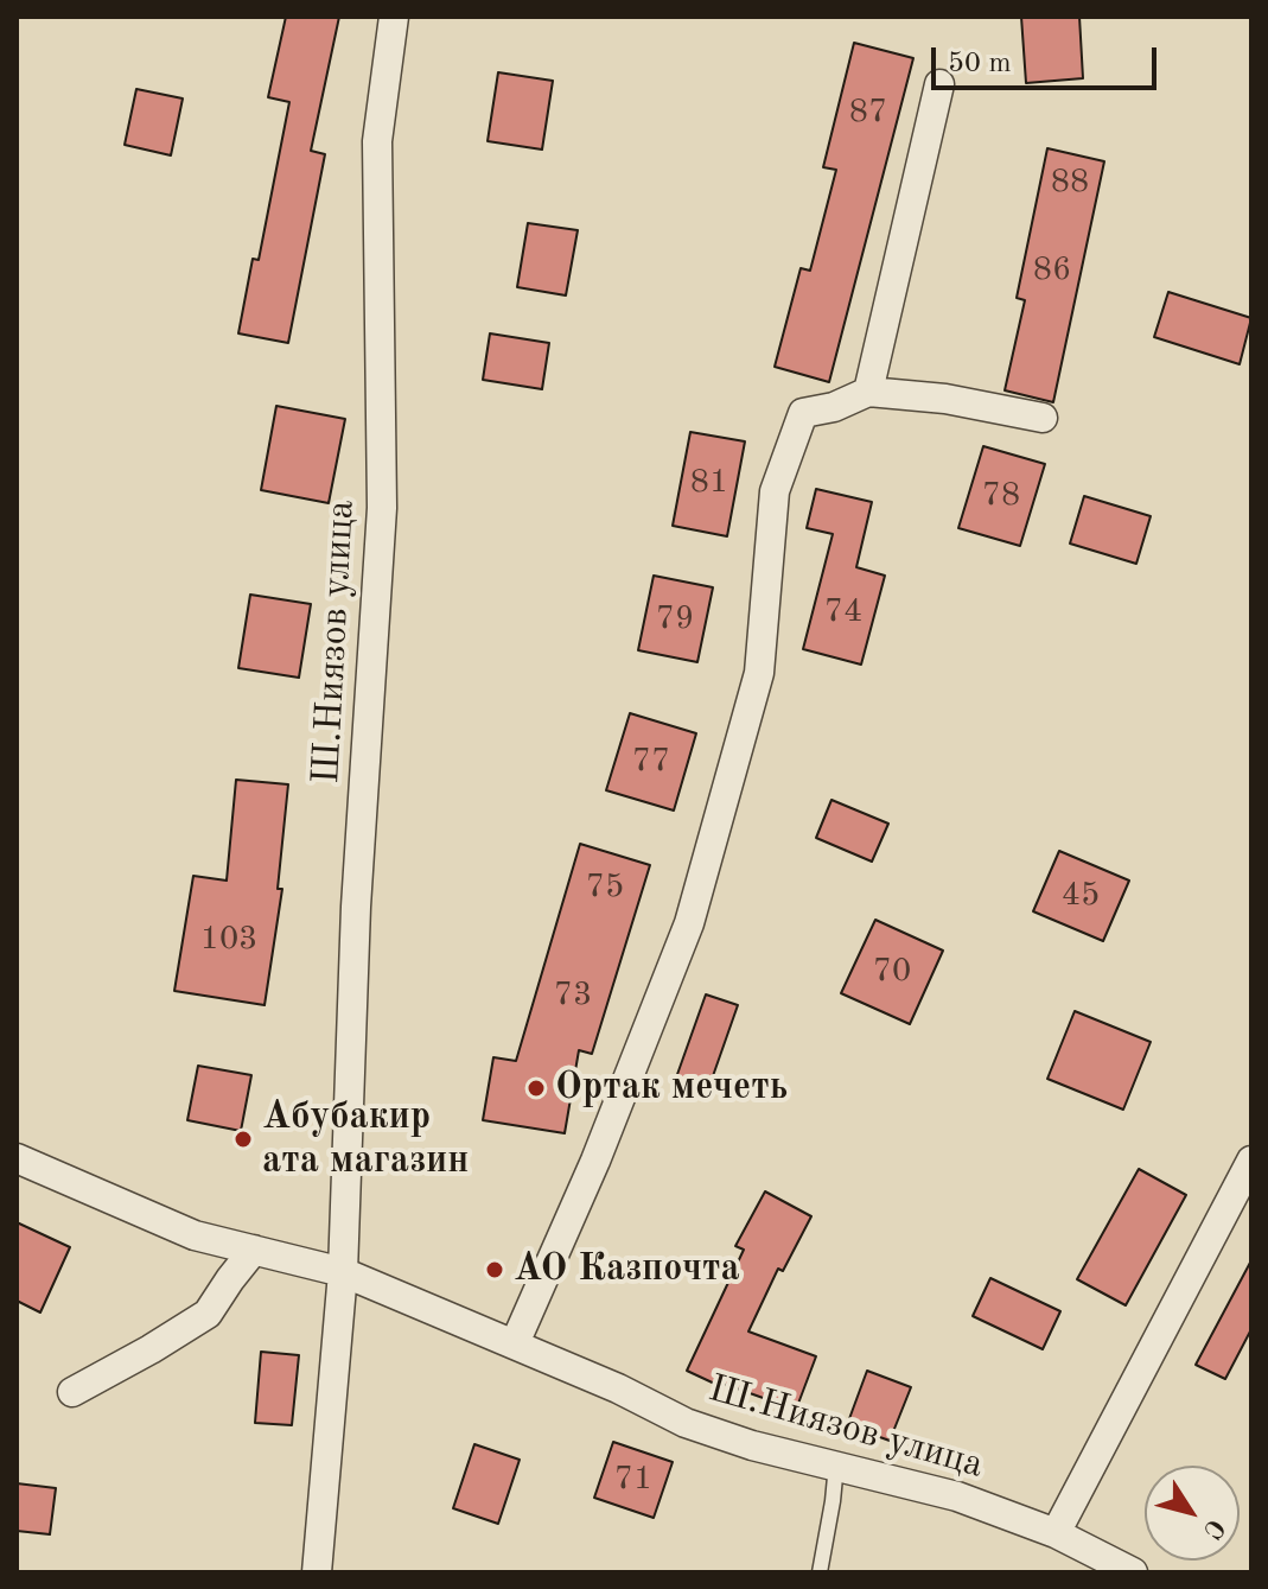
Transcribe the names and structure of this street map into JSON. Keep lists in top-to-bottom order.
{
  "streets": {
    "street": ["Ш.Ниязов улица"]
  },
  "places": ["Ортак мечеть", "Абубакир ата магазин", "АО Казпочта"],
  "house_numbers": [
    "87",
    "88",
    "86",
    "81",
    "78",
    "74",
    "79",
    "77",
    "75",
    "45",
    "103",
    "70",
    "73",
    "71"
  ],
  "scale_bar": "50 m",
  "north": "bottom right"
}
